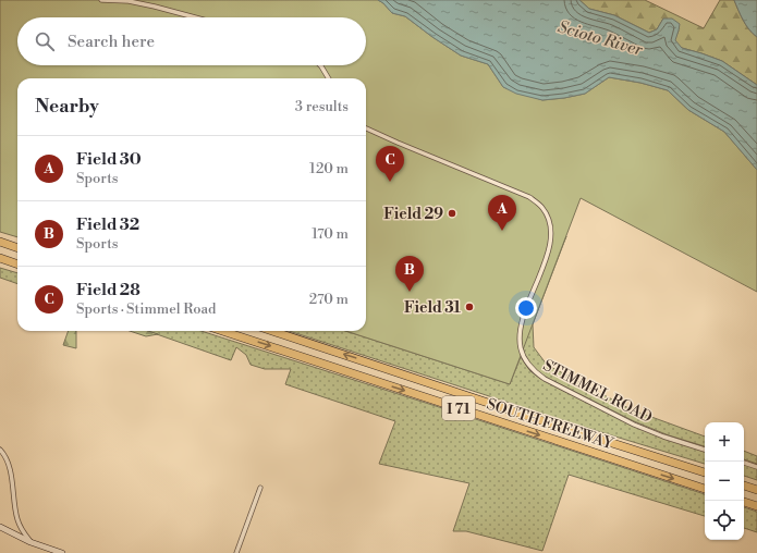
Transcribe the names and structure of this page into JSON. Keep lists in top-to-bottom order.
{
  "streets": {
    "highway": ["I 71", "SOUTH FREEWAY"],
    "street": ["STIMMEL ROAD"]
  },
  "water": ["Scioto River"],
  "places": ["Field 29", "Field 31"],
  "page": {
    "search": "Search here",
    "heading": ["Nearby", "3 results"],
    "list": [
      {
        "mark": "A",
        "name": "Field 30",
        "note": "Sports",
        "value": "120 m"
      },
      {
        "mark": "B",
        "name": "Field 32",
        "note": "Sports",
        "value": "170 m"
      },
      {
        "mark": "C",
        "name": "Field 28",
        "note": "Sports · Stimmel Road",
        "value": "270 m"
      }
    ],
    "pins": ["C", "A", "B"],
    "map_buttons": ["+", "−"]
  }
}
